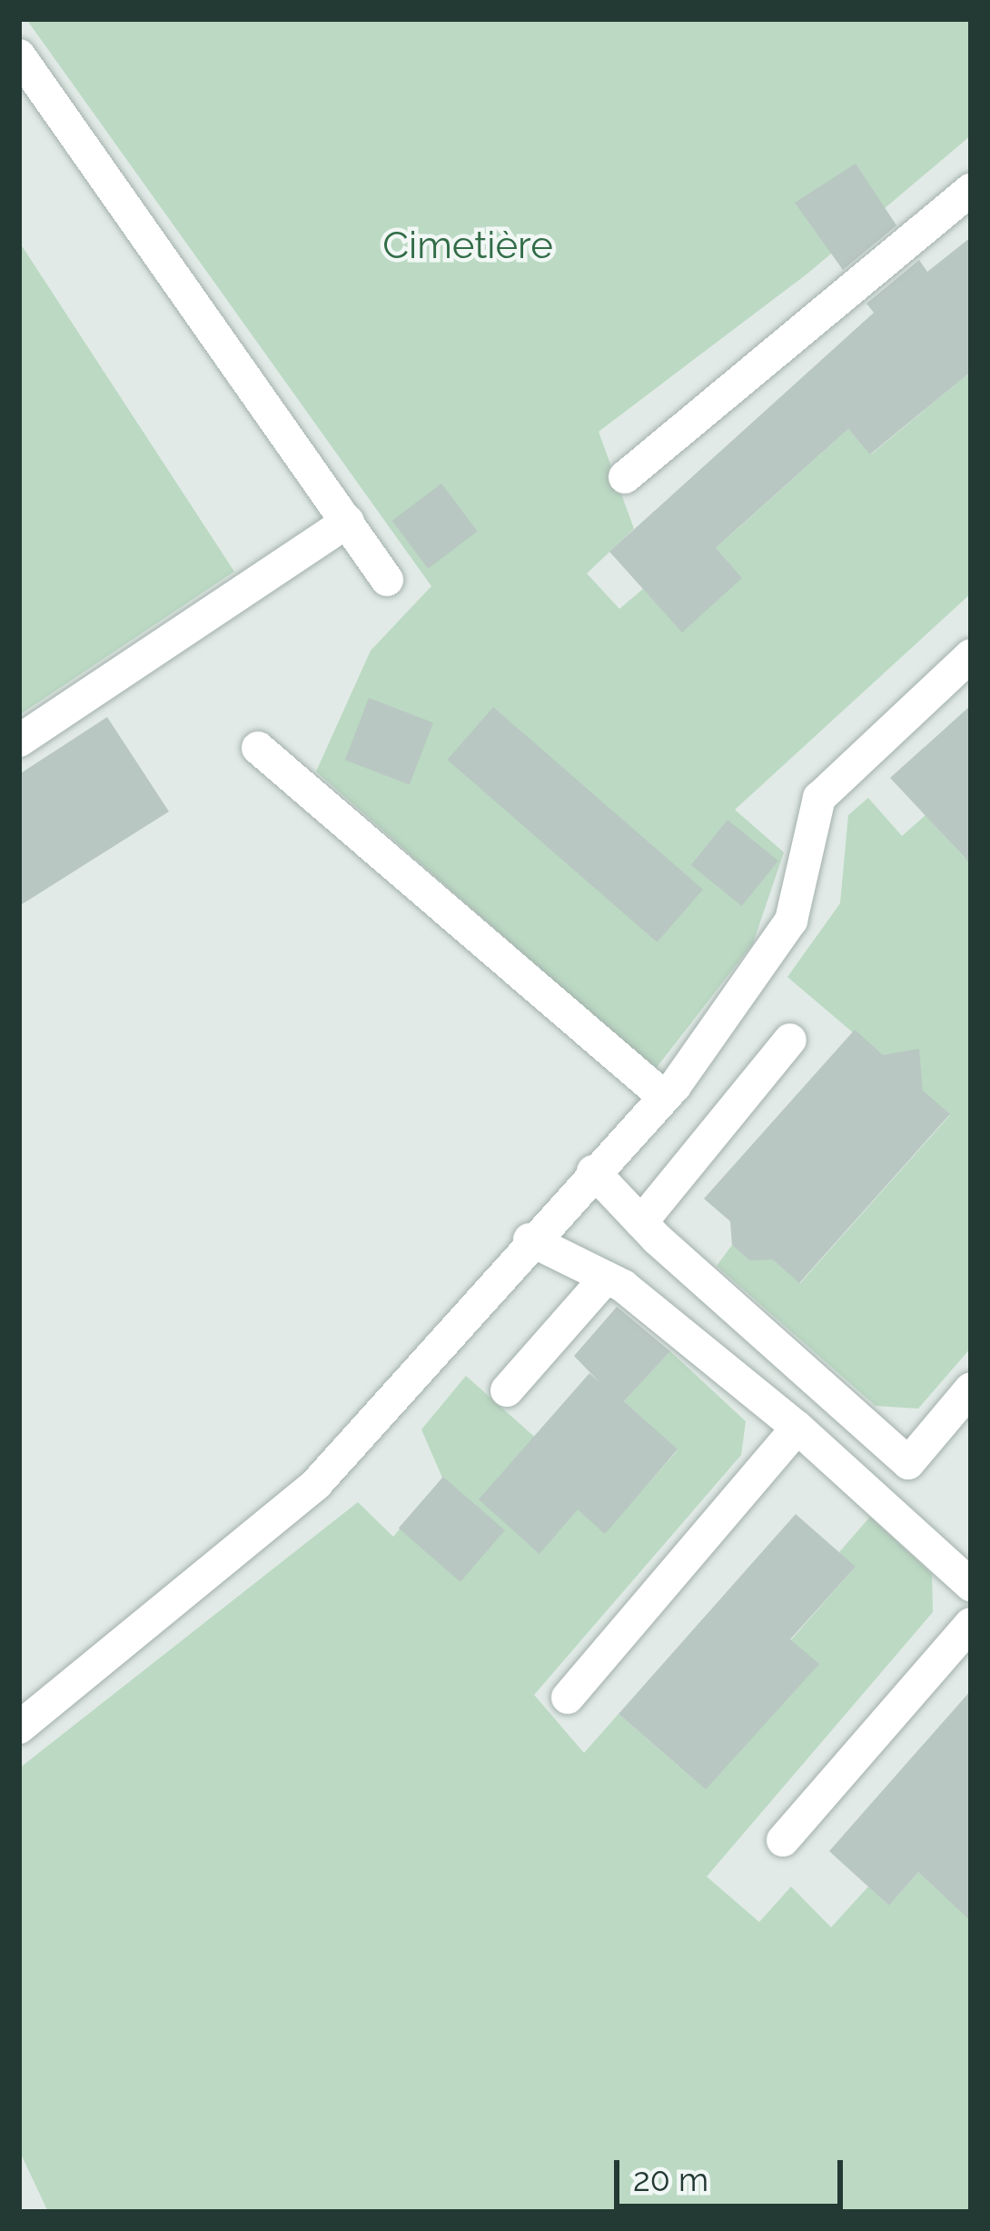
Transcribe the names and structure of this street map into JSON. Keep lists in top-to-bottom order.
{
  "parks": ["Cimetière"],
  "scale_bar": "20 m"
}
